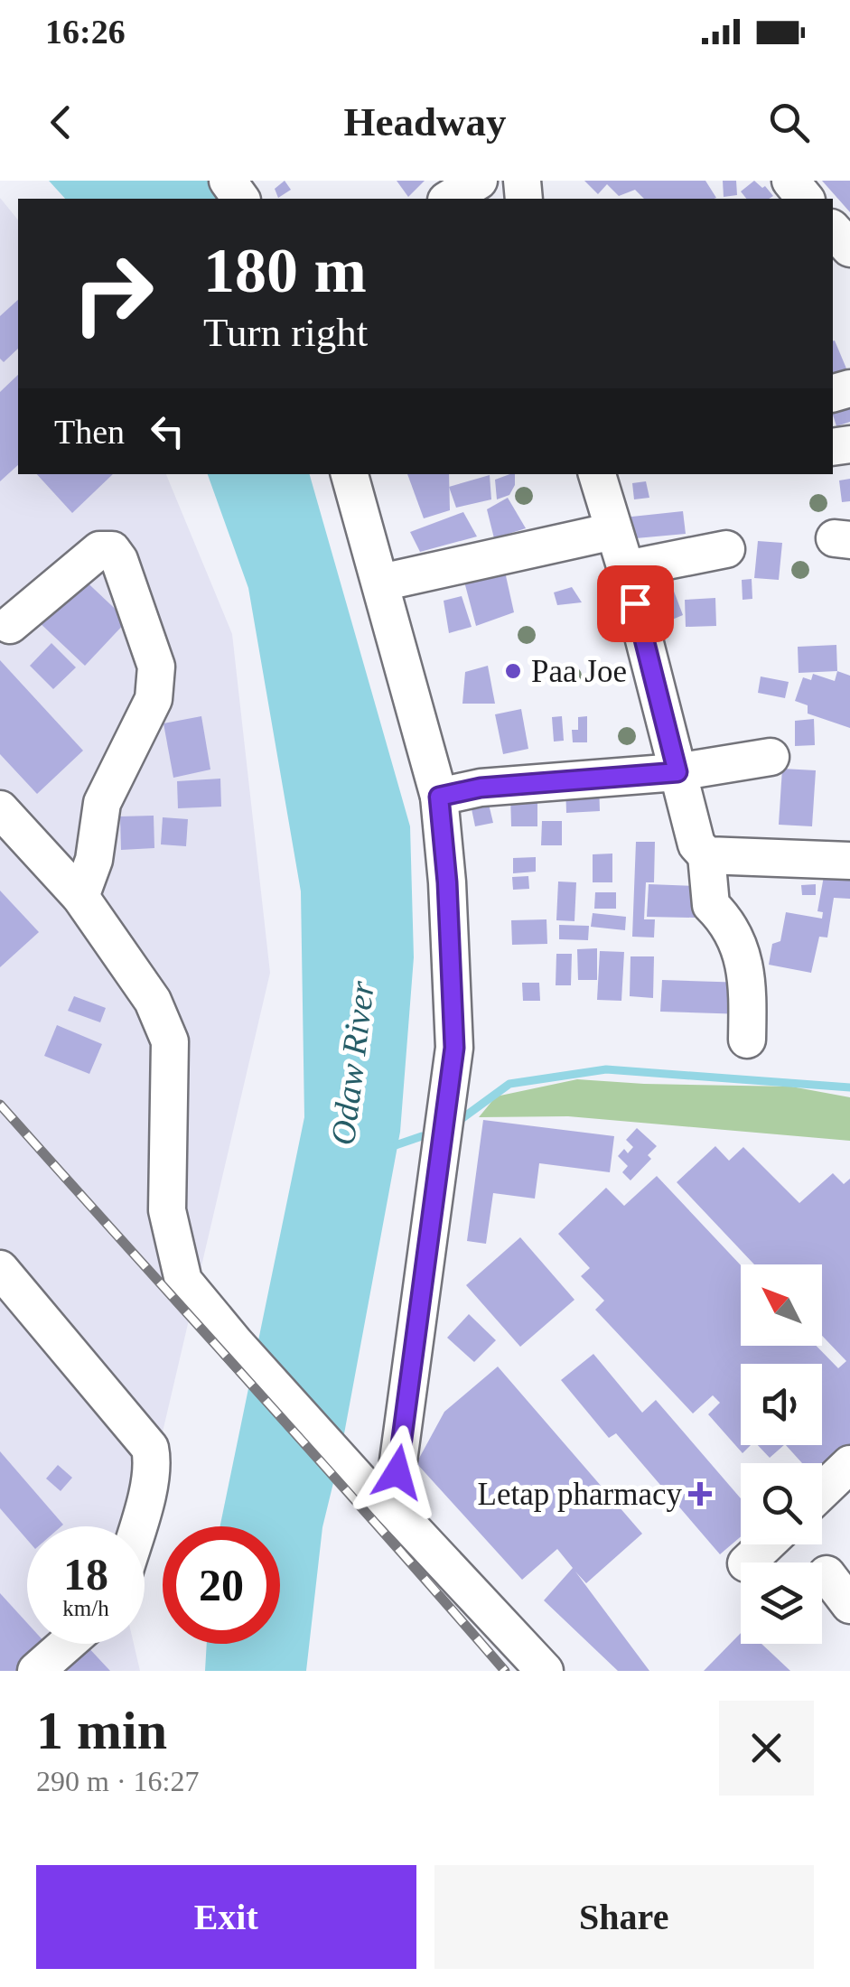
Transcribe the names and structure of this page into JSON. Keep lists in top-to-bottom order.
{
  "water": ["Odaw River"],
  "places": {
    "other": ["Paa Joe"],
    "health": ["Letap pharmacy"]
  },
  "north": "top left",
  "page": {
    "status": "16:26",
    "header": "Headway",
    "turn": ["180 m", "Turn right"],
    "then": "Then",
    "speed": "18 km/h",
    "limit": "20",
    "heading": ["1 min", "290 m · 16:27"],
    "buttons": ["Exit", "Share"]
  }
}
